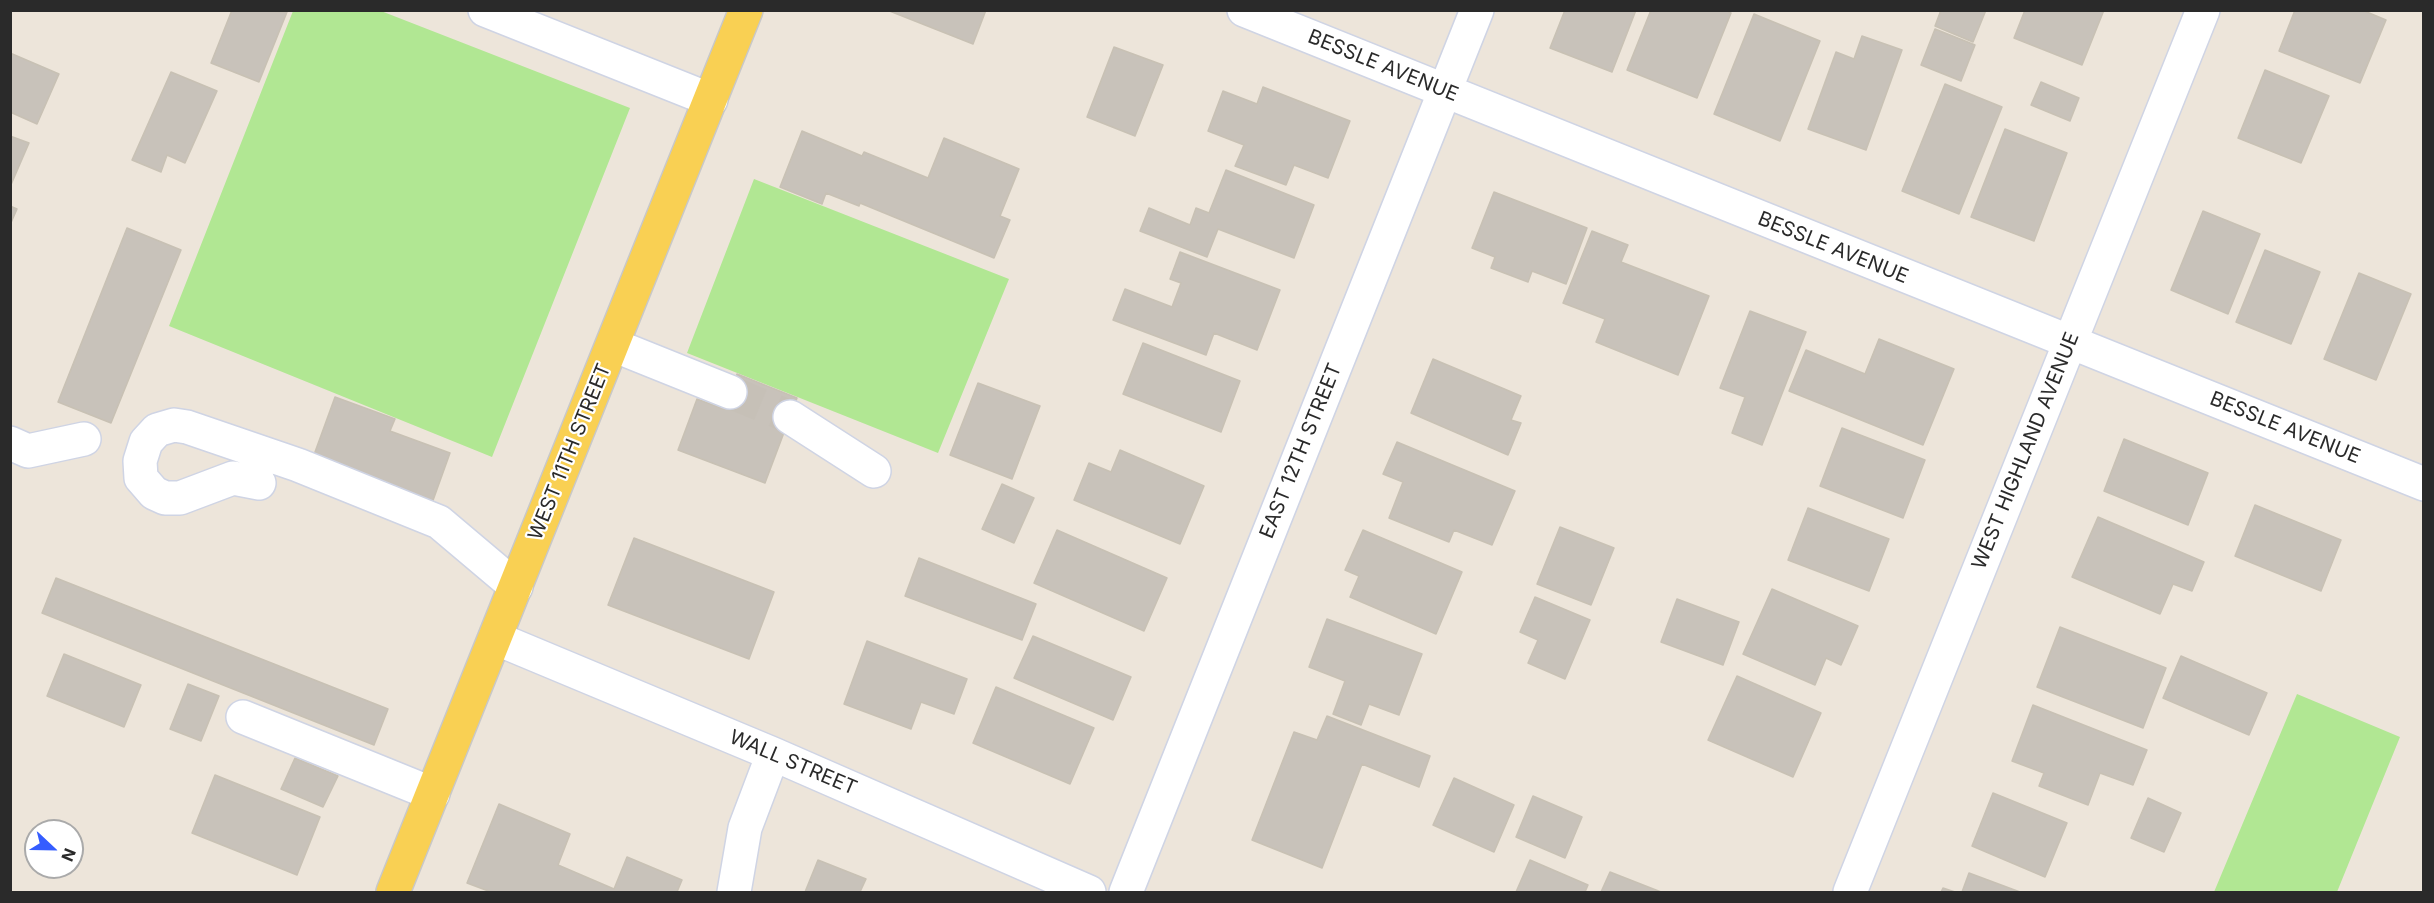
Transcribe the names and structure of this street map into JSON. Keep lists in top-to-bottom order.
{
  "streets": {
    "main road": ["WEST 11TH STREET"],
    "street": [
      "BESSLE AVENUE",
      "EAST 12TH STREET",
      "WEST HIGHLAND AVENUE",
      "WALL STREET"
    ]
  },
  "crossings": [
    ["BESSLE AVENUE", "EAST 12TH STREET"],
    ["BESSLE AVENUE", "WEST HIGHLAND AVENUE"],
    ["WEST 11TH STREET", "WALL STREET"]
  ],
  "north": "right"
}
